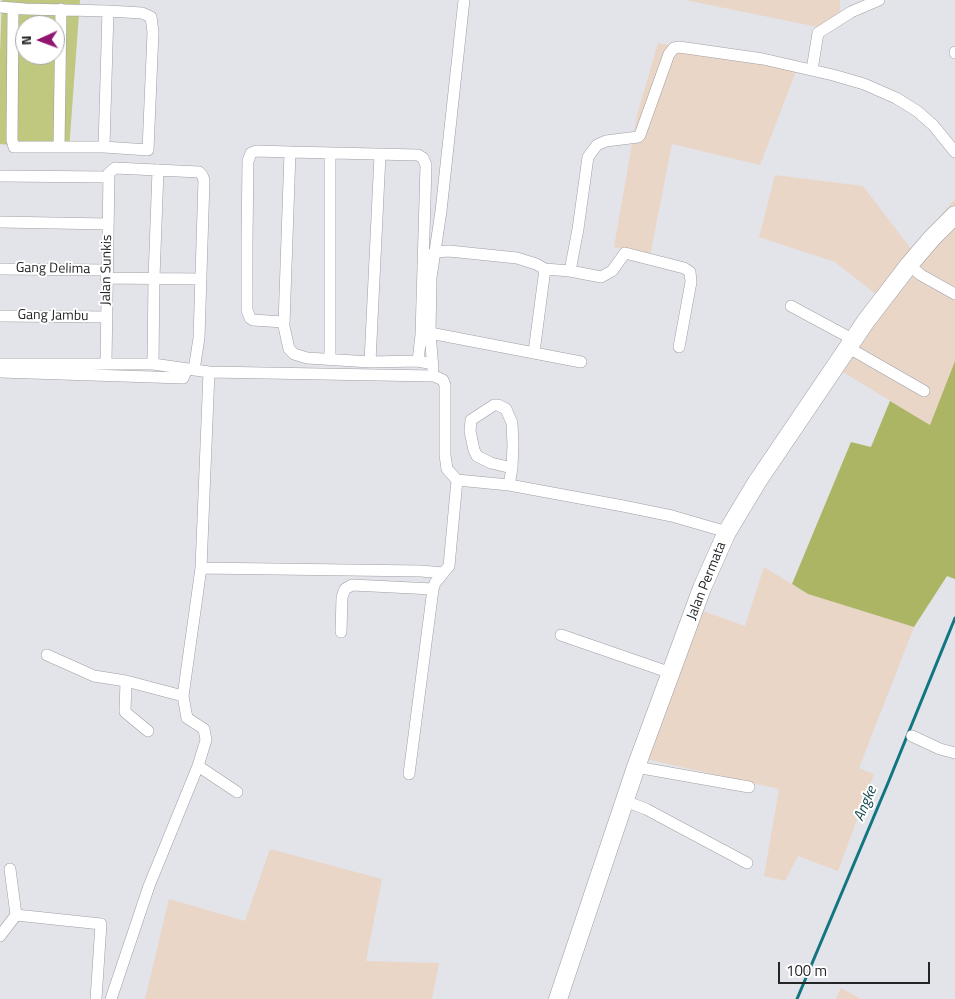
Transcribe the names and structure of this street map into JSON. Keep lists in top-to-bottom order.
{
  "streets": {
    "main road": ["Jalan Permata"],
    "street": ["Gang Delima", "Jalan Sunkis", "Gang Jambu"]
  },
  "crossings": [
    ["Gang Delima", "Jalan Sunkis"],
    ["Jalan Sunkis", "Gang Jambu"]
  ],
  "water": ["Angke"],
  "scale_bar": "100 m",
  "north": "left"
}
